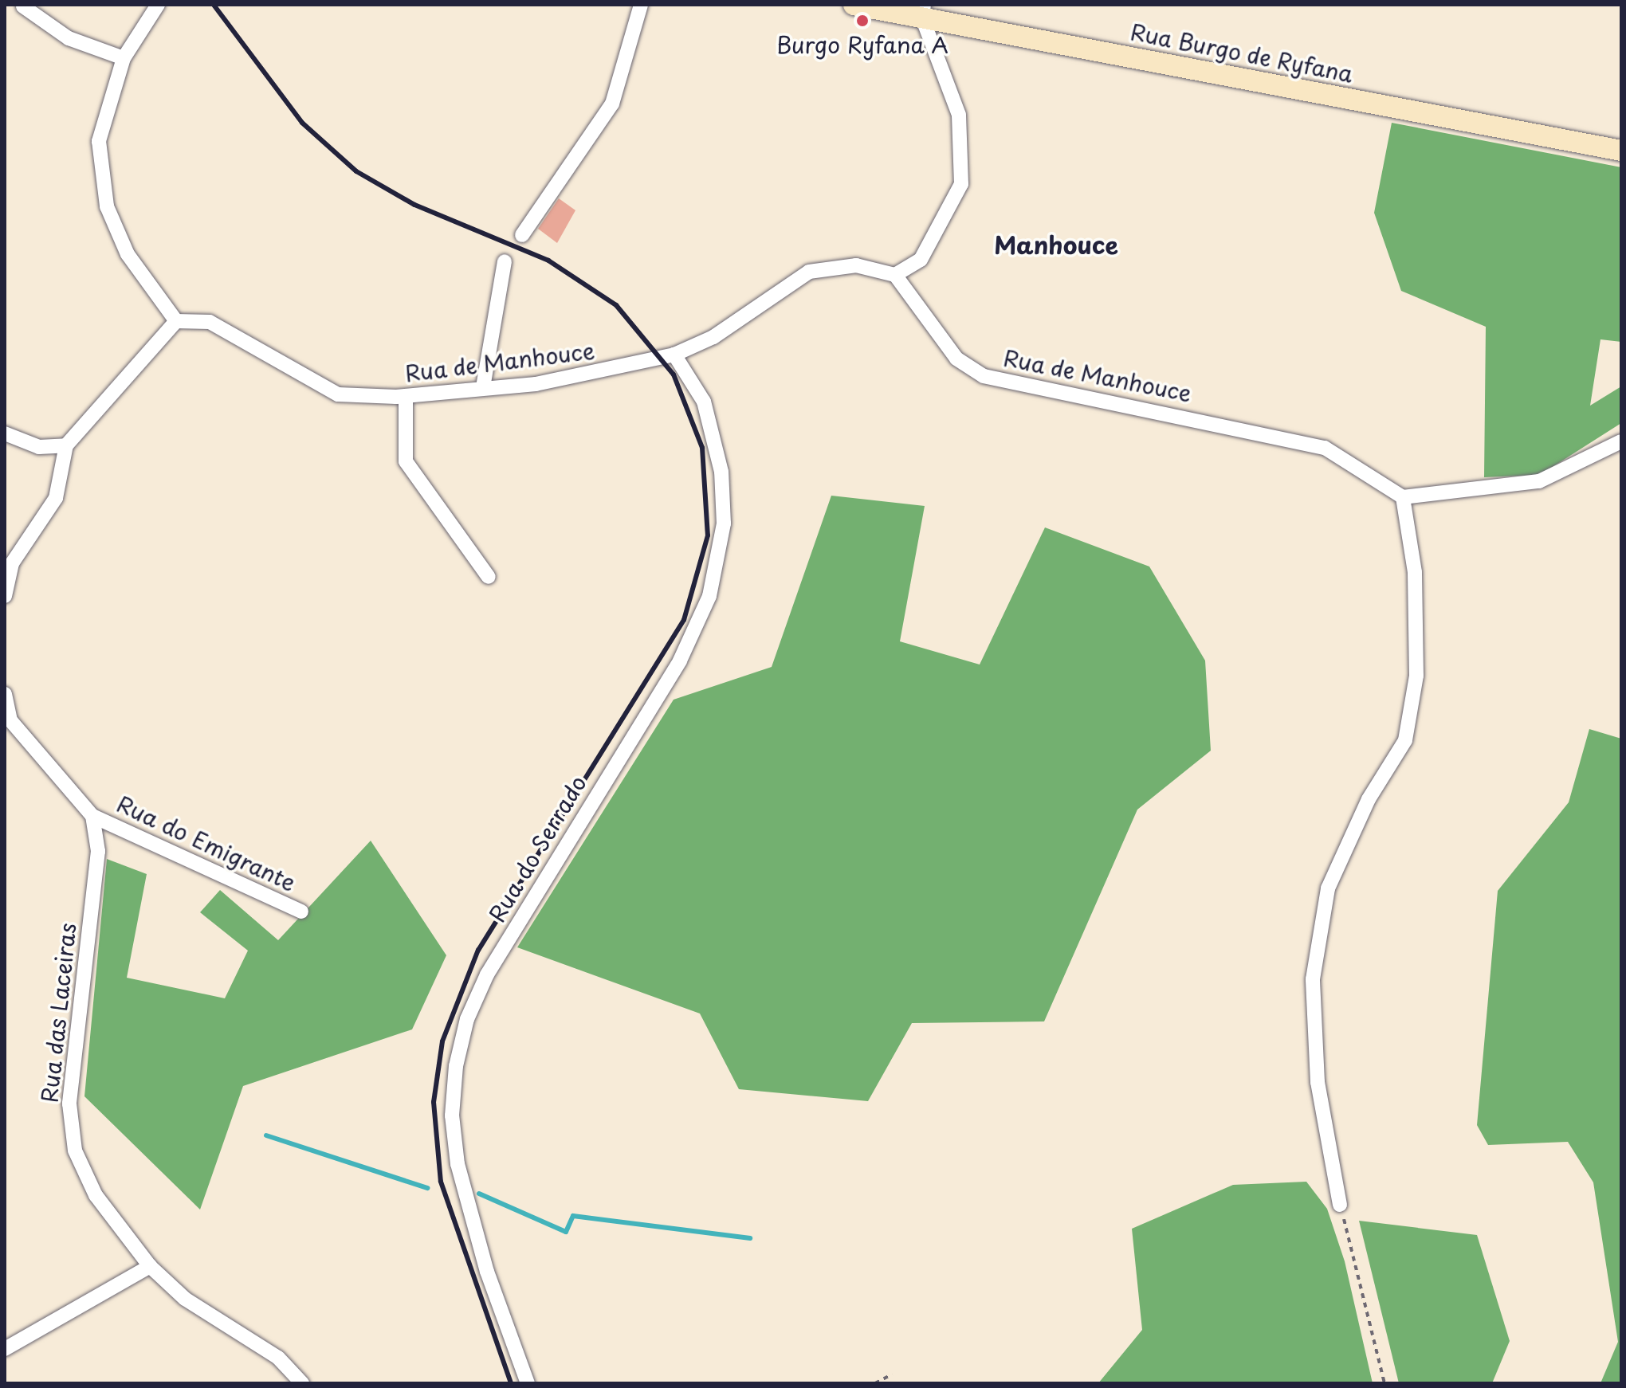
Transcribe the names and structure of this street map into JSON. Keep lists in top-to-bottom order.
{
  "streets": {
    "main road": ["Rua Burgo de Ryfana"],
    "street": [
      "Rua de Manhouce",
      "Rua do Emigrante",
      "Rua do Serrado",
      "Rua das Laceiras"
    ]
  },
  "crossings": [
    ["Rua de Manhouce", "Rua do Serrado"],
    ["Rua do Emigrante", "Rua das Laceiras"]
  ],
  "districts": ["Manhouce"],
  "places": ["Burgo Ryfana A"]
}
